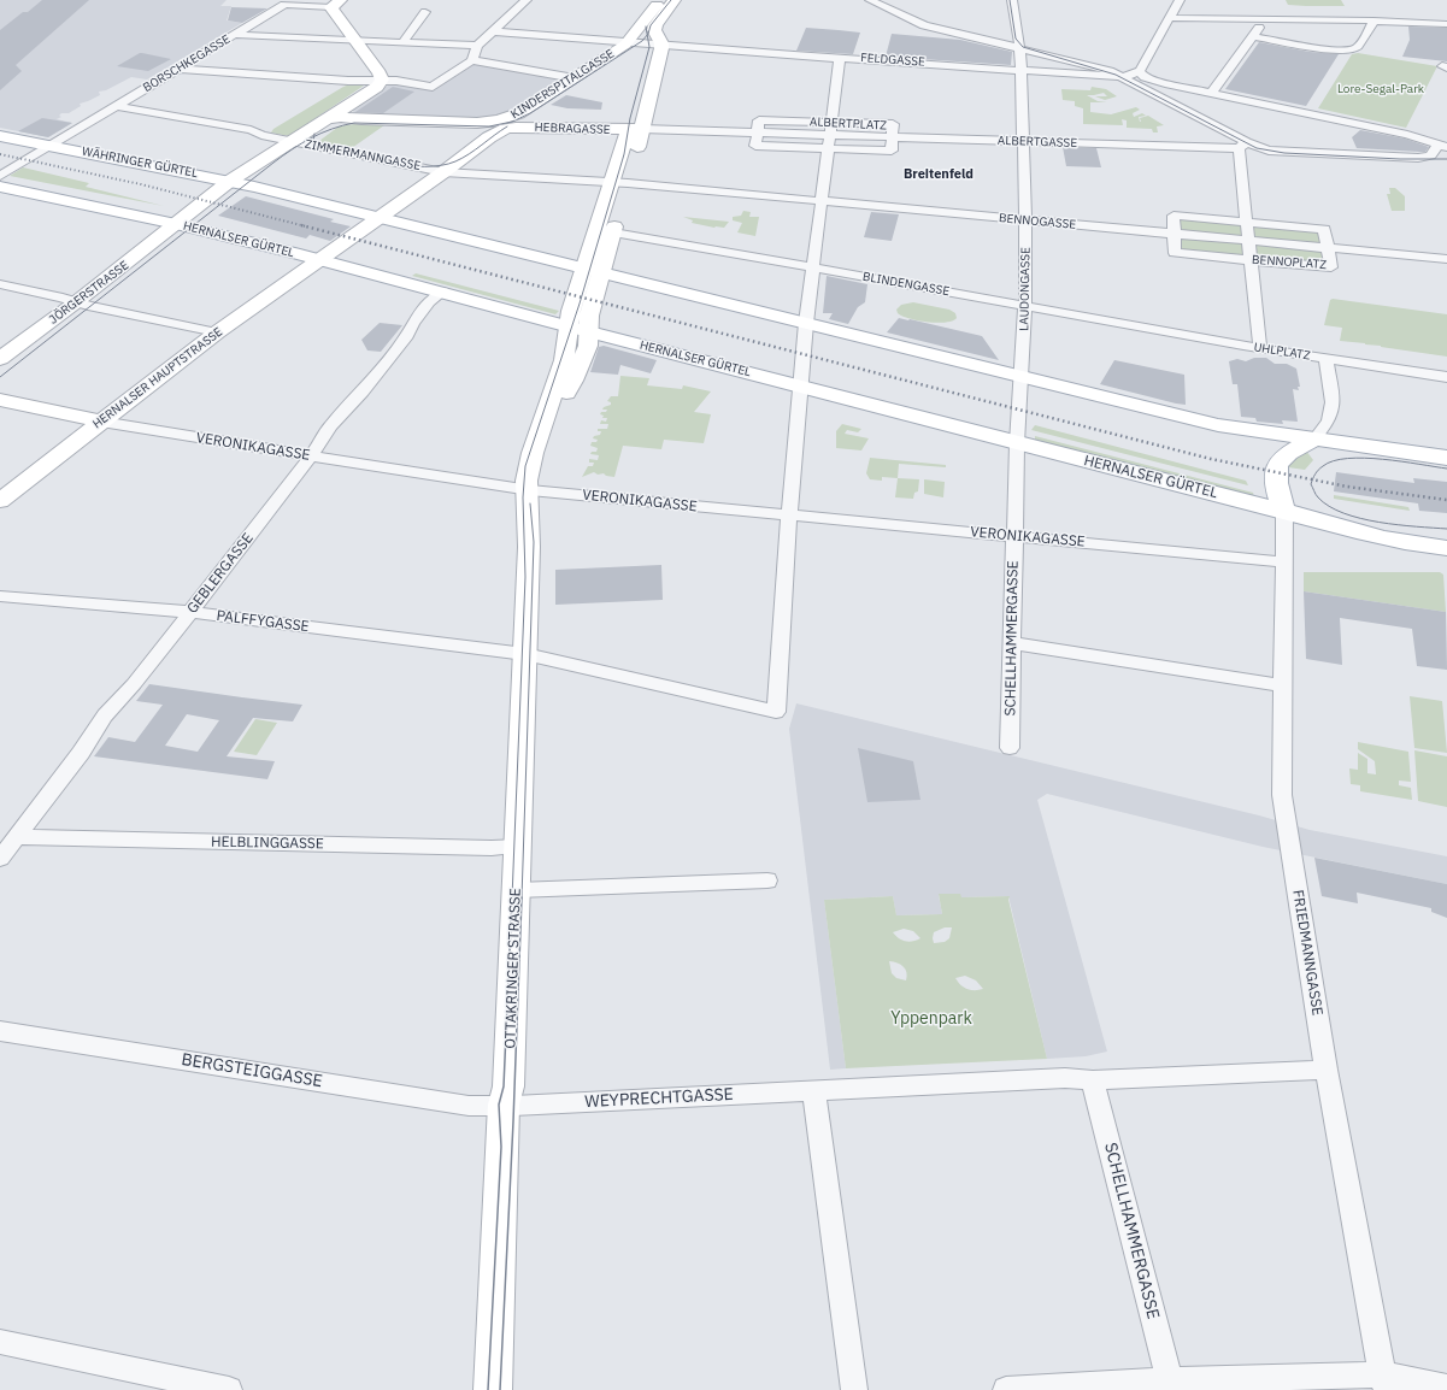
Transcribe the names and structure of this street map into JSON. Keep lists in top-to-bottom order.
{
  "streets": {
    "main road": [
      "KINDERSPITALGASSE",
      "HEBRAGASSE",
      "WÄHRINGER GÜRTEL",
      "HERNALSER GÜRTEL",
      "JÖRGERSTRASSE",
      "HERNALSER HAUPTSTRASSE",
      "VERONIKAGASSE",
      "OTTAKRINGER STRASSE"
    ],
    "street": [
      "FELDGASSE",
      "BORSCHKEGASSE",
      "ALBERTPLATZ",
      "ALBERTGASSE",
      "ZIMMERMANNGASSE",
      "BENNOGASSE",
      "BENNOPLATZ",
      "BLINDENGASSE",
      "LAUDONGASSE",
      "UHLPLATZ",
      "GEBLERGASSE",
      "PALFFYGASSE",
      "SCHELLHAMMERGASSE",
      "HELBLINGGASSE",
      "FRIEDMANNGASSE",
      "BERGSTEIGGASSE",
      "WEYPRECHTGASSE"
    ]
  },
  "crossings": [
    ["FELDGASSE", "KINDERSPITALGASSE"],
    ["FELDGASSE", "LAUDONGASSE"],
    ["BORSCHKEGASSE", "ZIMMERMANNGASSE"],
    ["BORSCHKEGASSE", "WÄHRINGER GÜRTEL"],
    ["ALBERTPLATZ", "ALBERTGASSE"],
    ["HEBRAGASSE", "ALBERTGASSE"],
    ["ALBERTGASSE", "LAUDONGASSE"],
    ["ZIMMERMANNGASSE", "BENNOGASSE"],
    ["ZIMMERMANNGASSE", "HERNALSER GÜRTEL"],
    ["WÄHRINGER GÜRTEL", "HERNALSER GÜRTEL"],
    ["BENNOGASSE", "BENNOPLATZ"],
    ["BENNOGASSE", "LAUDONGASSE"],
    ["HERNALSER GÜRTEL", "JÖRGERSTRASSE"],
    ["HERNALSER GÜRTEL", "HERNALSER HAUPTSTRASSE"],
    ["HERNALSER GÜRTEL", "GEBLERGASSE"],
    ["HERNALSER GÜRTEL", "SCHELLHAMMERGASSE"],
    ["HERNALSER GÜRTEL", "FRIEDMANNGASSE"],
    ["HERNALSER GÜRTEL", "OTTAKRINGER STRASSE"],
    ["BLINDENGASSE", "LAUDONGASSE"],
    ["BLINDENGASSE", "UHLPLATZ"],
    ["HERNALSER HAUPTSTRASSE", "VERONIKAGASSE"],
    ["VERONIKAGASSE", "GEBLERGASSE"],
    ["VERONIKAGASSE", "PALFFYGASSE"],
    ["VERONIKAGASSE", "SCHELLHAMMERGASSE"],
    ["VERONIKAGASSE", "FRIEDMANNGASSE"],
    ["VERONIKAGASSE", "OTTAKRINGER STRASSE"],
    ["GEBLERGASSE", "PALFFYGASSE"],
    ["GEBLERGASSE", "HELBLINGGASSE"],
    ["PALFFYGASSE", "OTTAKRINGER STRASSE"],
    ["SCHELLHAMMERGASSE", "WEYPRECHTGASSE"],
    ["HELBLINGGASSE", "OTTAKRINGER STRASSE"],
    ["OTTAKRINGER STRASSE", "BERGSTEIGGASSE"],
    ["OTTAKRINGER STRASSE", "WEYPRECHTGASSE"],
    ["BERGSTEIGGASSE", "WEYPRECHTGASSE"]
  ],
  "districts": ["Breitenfeld"],
  "parks": ["Lore-Segal-Park", "Yppenpark"]
}
